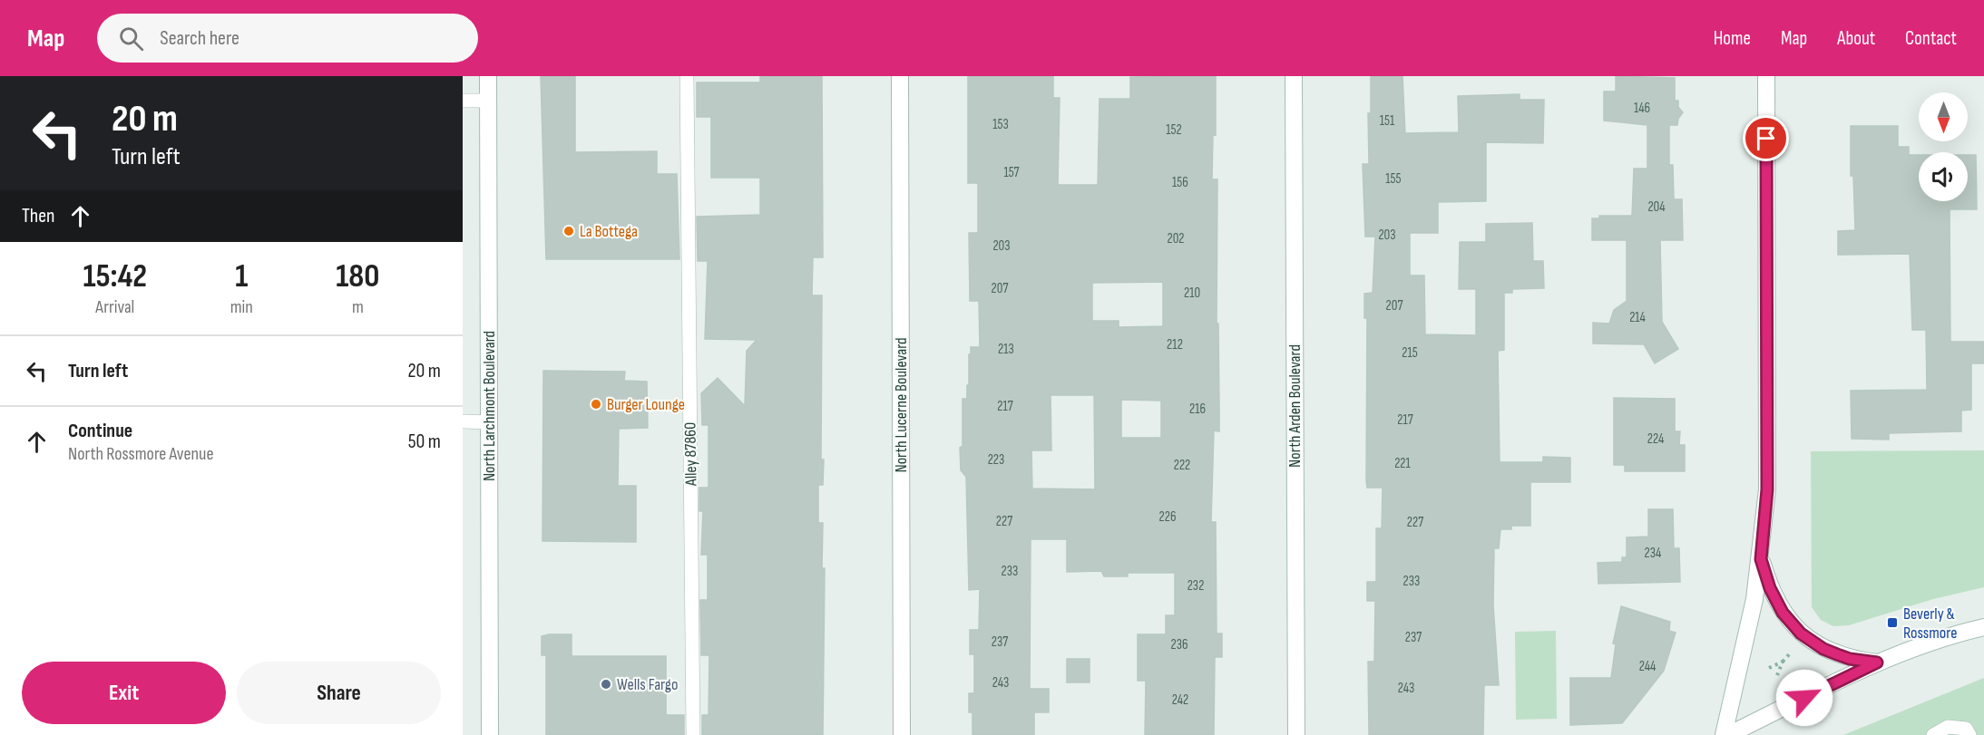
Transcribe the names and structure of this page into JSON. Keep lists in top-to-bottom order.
{
  "streets": {
    "street": ["North Lucerne Boulevard", "North Larchmont Boulevard", "North Arden Boulevard"],
    "lane": ["Alley 87860"]
  },
  "places": {
    "other": ["La Bottega", "Burger Lounge", "Wells Fargo"],
    "transit": ["Beverly & Rossmore"]
  },
  "house_numbers": [
    "146",
    "151",
    "153",
    "152",
    "157",
    "155",
    "156",
    "204",
    "203",
    "202",
    "203",
    "207",
    "210",
    "207",
    "214",
    "212",
    "213",
    "215",
    "217",
    "216",
    "217",
    "224",
    "223",
    "221",
    "222",
    "226",
    "227",
    "227",
    "234",
    "233",
    "233",
    "232",
    "237",
    "237",
    "236",
    "244",
    "243",
    "243",
    "242"
  ],
  "north": "bottom",
  "page": {
    "header": "Map",
    "search": "Search here",
    "nav": [
      "Home",
      "Map",
      "About",
      "Contact"
    ],
    "turn": ["20 m", "Turn left"],
    "then": "Then",
    "eta": [
      "15:42",
      "Arrival",
      "1",
      "min",
      "180",
      "m"
    ],
    "list": [
      {
        "name": "Turn left",
        "value": "20 m"
      },
      {
        "name": "Continue",
        "note": "North Rossmore Avenue",
        "value": "50 m"
      }
    ],
    "buttons": ["Exit", "Share"]
  }
}
